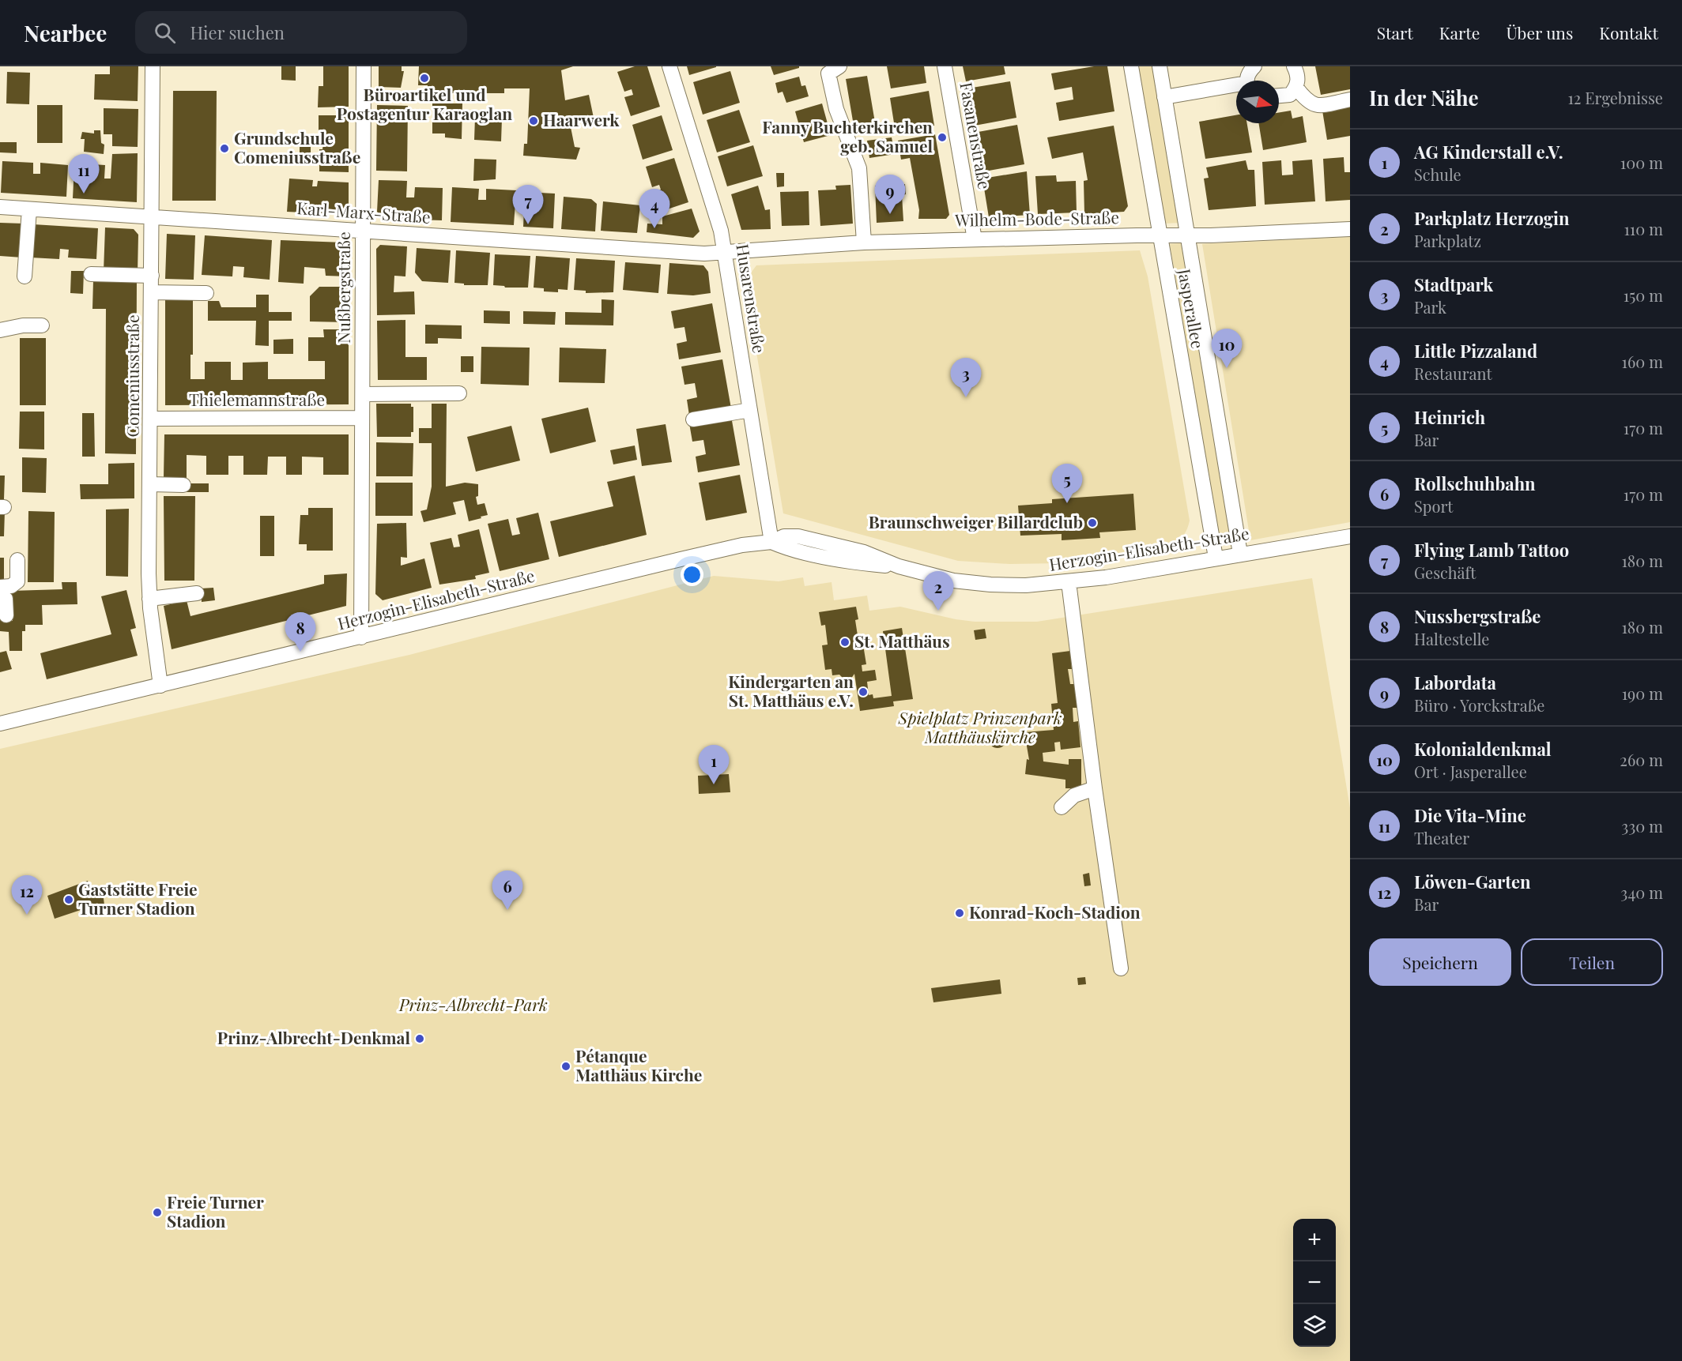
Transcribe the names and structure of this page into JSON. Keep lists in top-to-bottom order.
{
  "streets": {
    "street": [
      "Fasanenstraße",
      "Karl-Marx-Straße",
      "Wilhelm-Bode-Straße",
      "Nußbergstraße",
      "Husarenstraße",
      "Jasperallee",
      "Comeniusstraße",
      "Thielemannstraße",
      "Herzogin-Elisabeth-Straße"
    ]
  },
  "crossings": [
    ["Fasanenstraße", "Wilhelm-Bode-Straße"],
    ["Karl-Marx-Straße", "Wilhelm-Bode-Straße"],
    ["Karl-Marx-Straße", "Nußbergstraße"],
    ["Karl-Marx-Straße", "Husarenstraße"],
    ["Karl-Marx-Straße", "Comeniusstraße"],
    ["Wilhelm-Bode-Straße", "Husarenstraße"],
    ["Wilhelm-Bode-Straße", "Jasperallee"],
    ["Nußbergstraße", "Thielemannstraße"],
    ["Nußbergstraße", "Herzogin-Elisabeth-Straße"],
    ["Husarenstraße", "Herzogin-Elisabeth-Straße"],
    ["Jasperallee", "Herzogin-Elisabeth-Straße"],
    ["Comeniusstraße", "Thielemannstraße"],
    ["Comeniusstraße", "Herzogin-Elisabeth-Straße"]
  ],
  "parks": ["Spielplatz Prinzenpark Matthäuskirche", "Prinz-Albrecht-Park"],
  "places": [
    "Büroartikel und Postagentur Karaoglan",
    "Haarwerk",
    "Fanny Buchterkirchen geb. Samuel",
    "Grundschule Comeniusstraße",
    "Braunschweiger Billardclub",
    "St. Matthäus",
    "Kindergarten an St. Matthäus e.V.",
    "Gaststätte Freie Turner Stadion",
    "Konrad-Koch-Stadion",
    "Prinz-Albrecht-Denkmal",
    "Pétanque Matthäus Kirche",
    "Freie Turner Stadion"
  ],
  "north": "right",
  "page": {
    "header": "Nearbee",
    "search": "Hier suchen",
    "nav": [
      "Start",
      "Karte",
      "Über uns",
      "Kontakt"
    ],
    "heading": ["In der Nähe", "12 Ergebnisse"],
    "list": [
      {
        "mark": "1",
        "name": "AG Kinderstall e.V.",
        "note": "Schule",
        "value": "100 m"
      },
      {
        "mark": "2",
        "name": "Parkplatz Herzogin",
        "note": "Parkplatz",
        "value": "110 m"
      },
      {
        "mark": "3",
        "name": "Stadtpark",
        "note": "Park",
        "value": "150 m"
      },
      {
        "mark": "4",
        "name": "Little Pizzaland",
        "note": "Restaurant",
        "value": "160 m"
      },
      {
        "mark": "5",
        "name": "Heinrich",
        "note": "Bar",
        "value": "170 m"
      },
      {
        "mark": "6",
        "name": "Rollschuhbahn",
        "note": "Sport",
        "value": "170 m"
      },
      {
        "mark": "7",
        "name": "Flying Lamb Tattoo",
        "note": "Geschäft",
        "value": "180 m"
      },
      {
        "mark": "8",
        "name": "Nussbergstraße",
        "note": "Haltestelle",
        "value": "180 m"
      },
      {
        "mark": "9",
        "name": "Labordata",
        "note": "Büro · Yorckstraße",
        "value": "190 m"
      },
      {
        "mark": "10",
        "name": "Kolonialdenkmal",
        "note": "Ort · Jasperallee",
        "value": "260 m"
      },
      {
        "mark": "11",
        "name": "Die Vita-Mine",
        "note": "Theater",
        "value": "330 m"
      },
      {
        "mark": "12",
        "name": "Löwen-Garten",
        "note": "Bar",
        "value": "340 m"
      }
    ],
    "pins": [
      "11",
      "9",
      "7",
      "4",
      "10",
      "3",
      "5",
      "2",
      "8",
      "1",
      "6",
      "12"
    ],
    "buttons": ["Speichern", "Teilen"],
    "map_buttons": ["+", "−"]
  }
}
